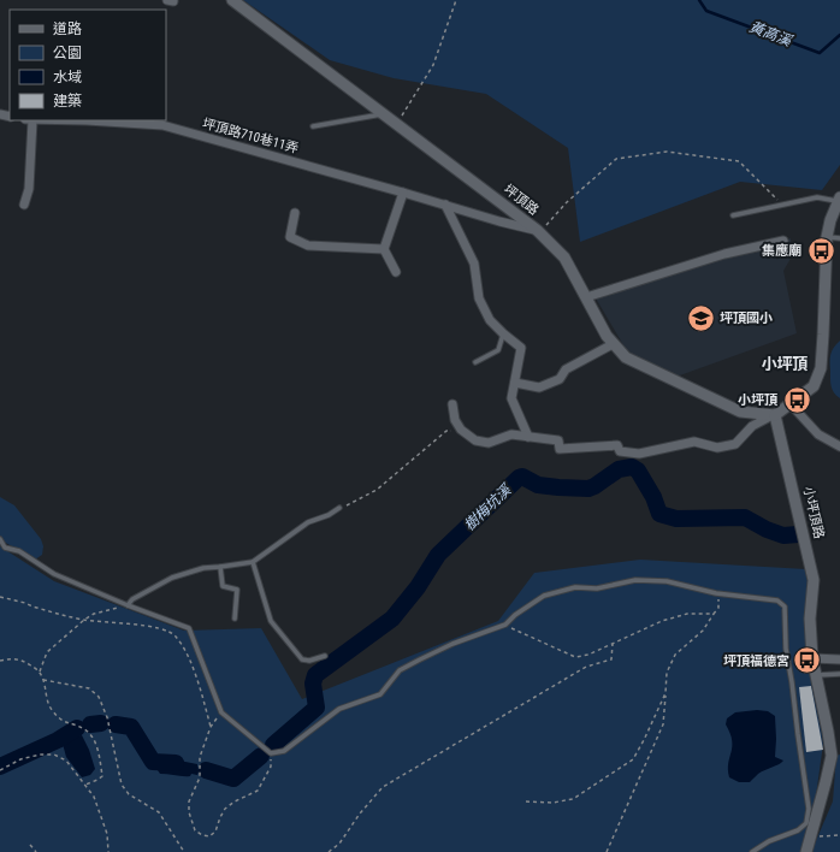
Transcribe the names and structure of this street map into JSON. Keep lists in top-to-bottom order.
{
  "streets": {
    "street": ["坪頂路710巷11弄", "坪頂路", "小坪頂路"]
  },
  "crossings": [
    ["坪頂路710巷11弄", "坪頂路"],
    ["坪頂路", "小坪頂路"]
  ],
  "districts": ["小坪頂"],
  "water": ["黃高溪", "樹梅坑溪"],
  "places": {
    "bus stop": ["集應廟", "小坪頂", "坪頂福德宮"],
    "school or university": ["坪頂國小"]
  },
  "legend": [
    "道路",
    "公園",
    "水域",
    "建築"
  ]
}
